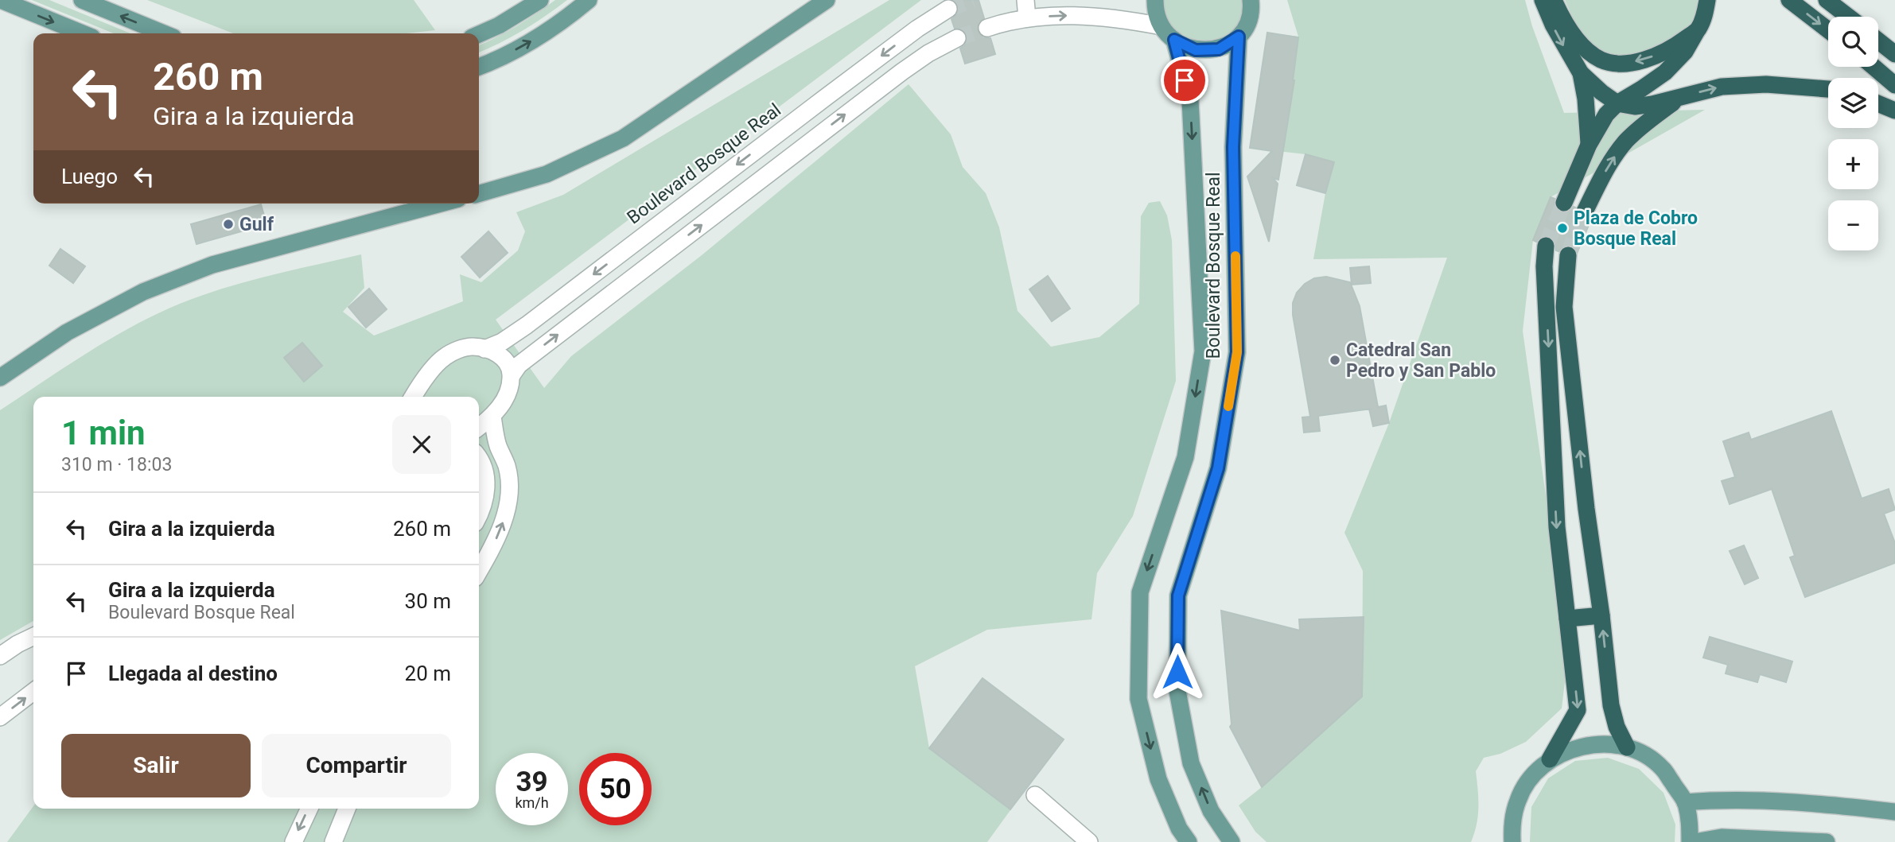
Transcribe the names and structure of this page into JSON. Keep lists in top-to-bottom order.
{
  "streets": {
    "main road": ["Boulevard Bosque Real"]
  },
  "places": ["Gulf", "Plaza de Cobro Bosque Real", "Catedral San Pedro y San Pablo"],
  "page": {
    "map_buttons": ["+", "−"],
    "turn": ["260 m", "Gira a la izquierda"],
    "then": "Luego",
    "heading": ["1 min", "310 m · 18:03"],
    "list": [
      {
        "name": "Gira a la izquierda",
        "value": "260 m"
      },
      {
        "name": "Gira a la izquierda",
        "note": "Boulevard Bosque Real",
        "value": "30 m"
      },
      {
        "name": "Llegada al destino",
        "value": "20 m"
      }
    ],
    "buttons": ["Salir", "Compartir"],
    "speed": "39 km/h",
    "limit": "50"
  }
}
